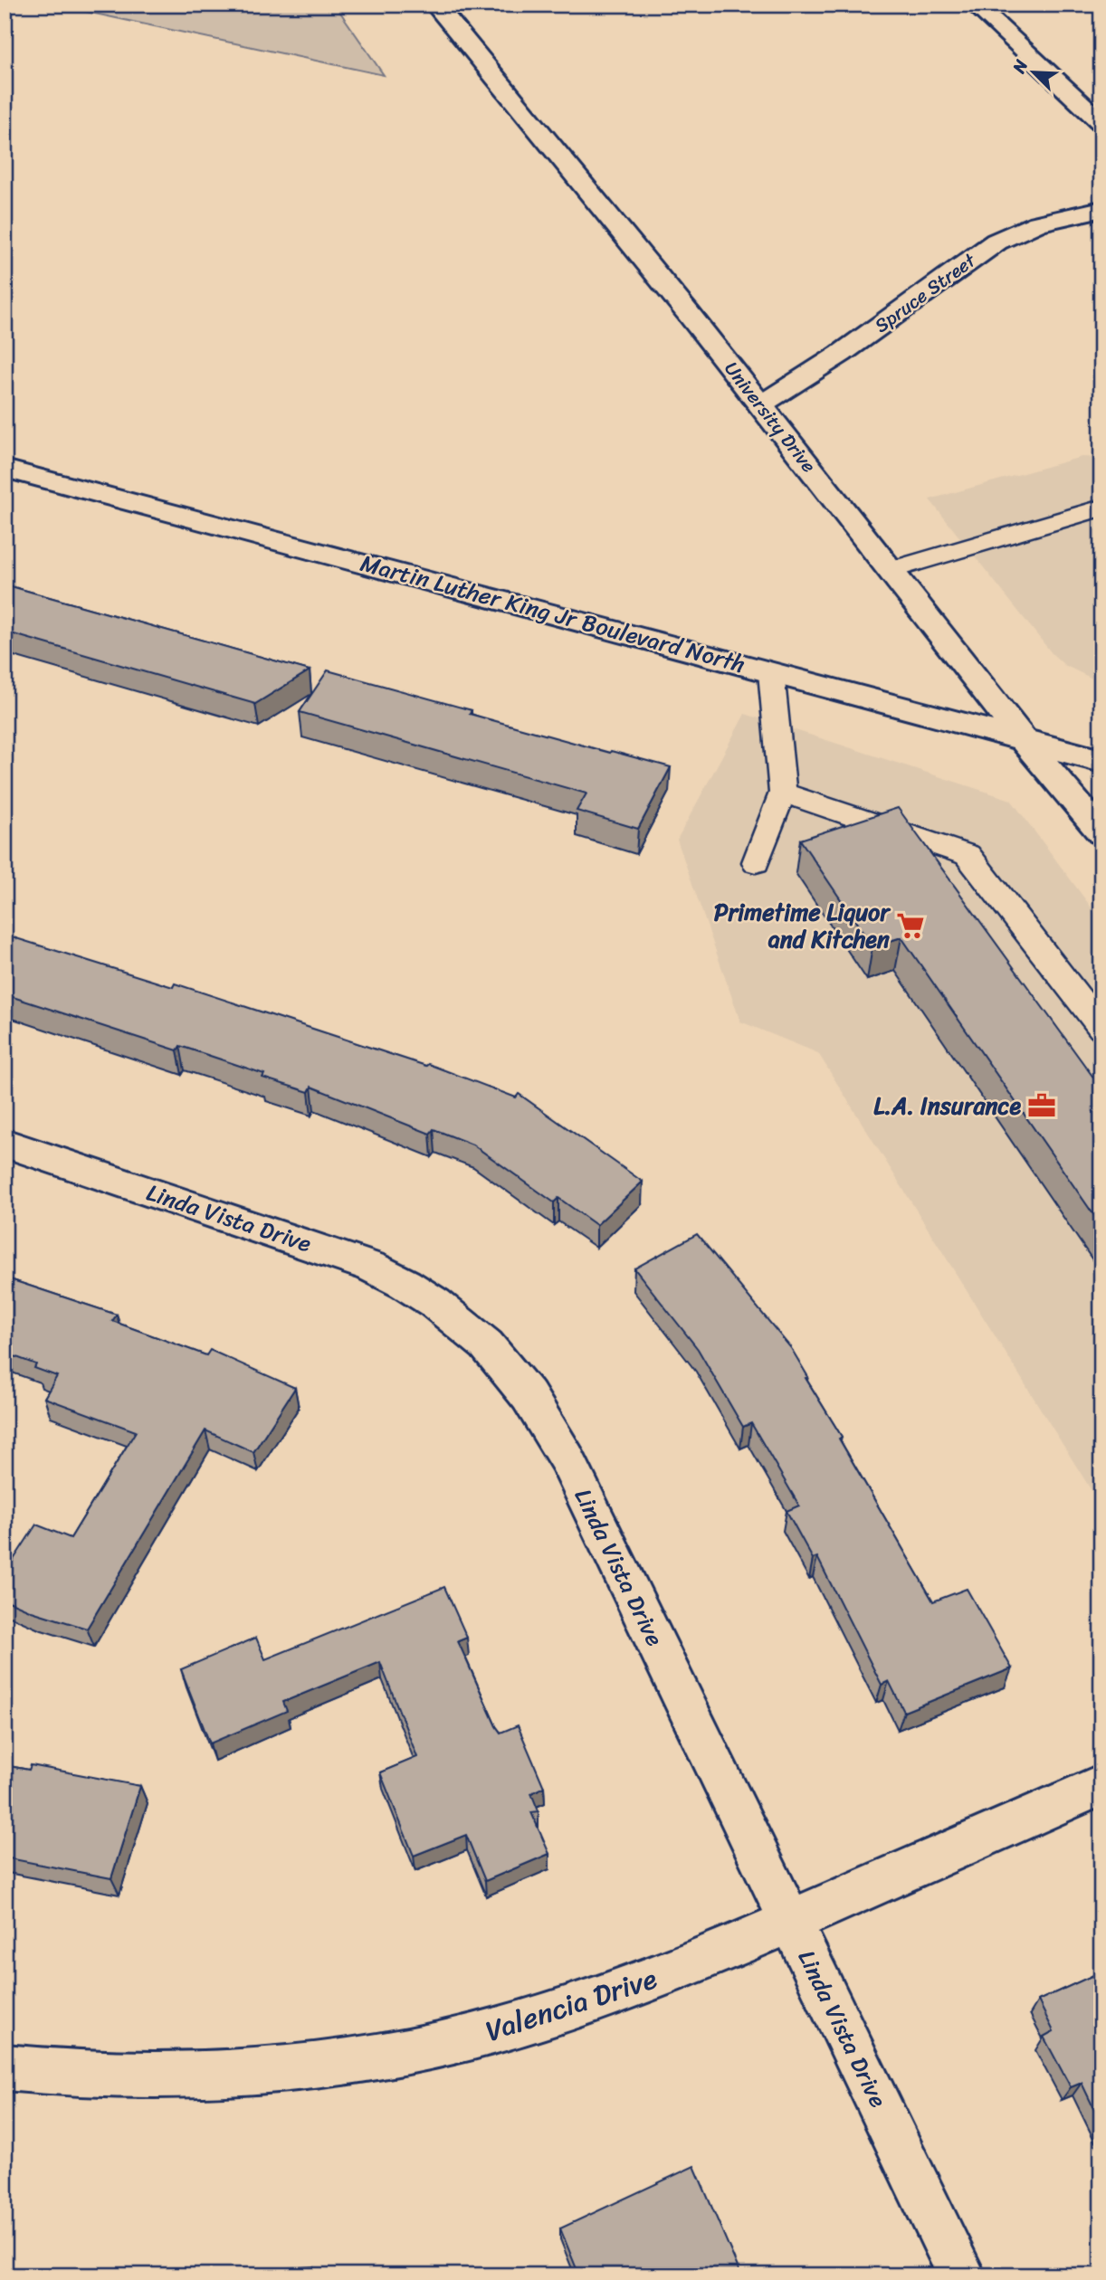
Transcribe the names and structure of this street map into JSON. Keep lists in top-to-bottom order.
{
  "streets": {
    "main road": [
      "Spruce Street",
      "University Drive",
      "Martin Luther King Jr Boulevard North",
      "Linda Vista Drive",
      "Valencia Drive"
    ]
  },
  "crossings": [
    ["Spruce Street", "University Drive"],
    ["University Drive", "Martin Luther King Jr Boulevard North"],
    ["Linda Vista Drive", "Valencia Drive"]
  ],
  "places": {
    "supermarket": ["Primetime Liquor and Kitchen"],
    "office": ["L.A. Insurance"]
  },
  "north": "top left"
}
